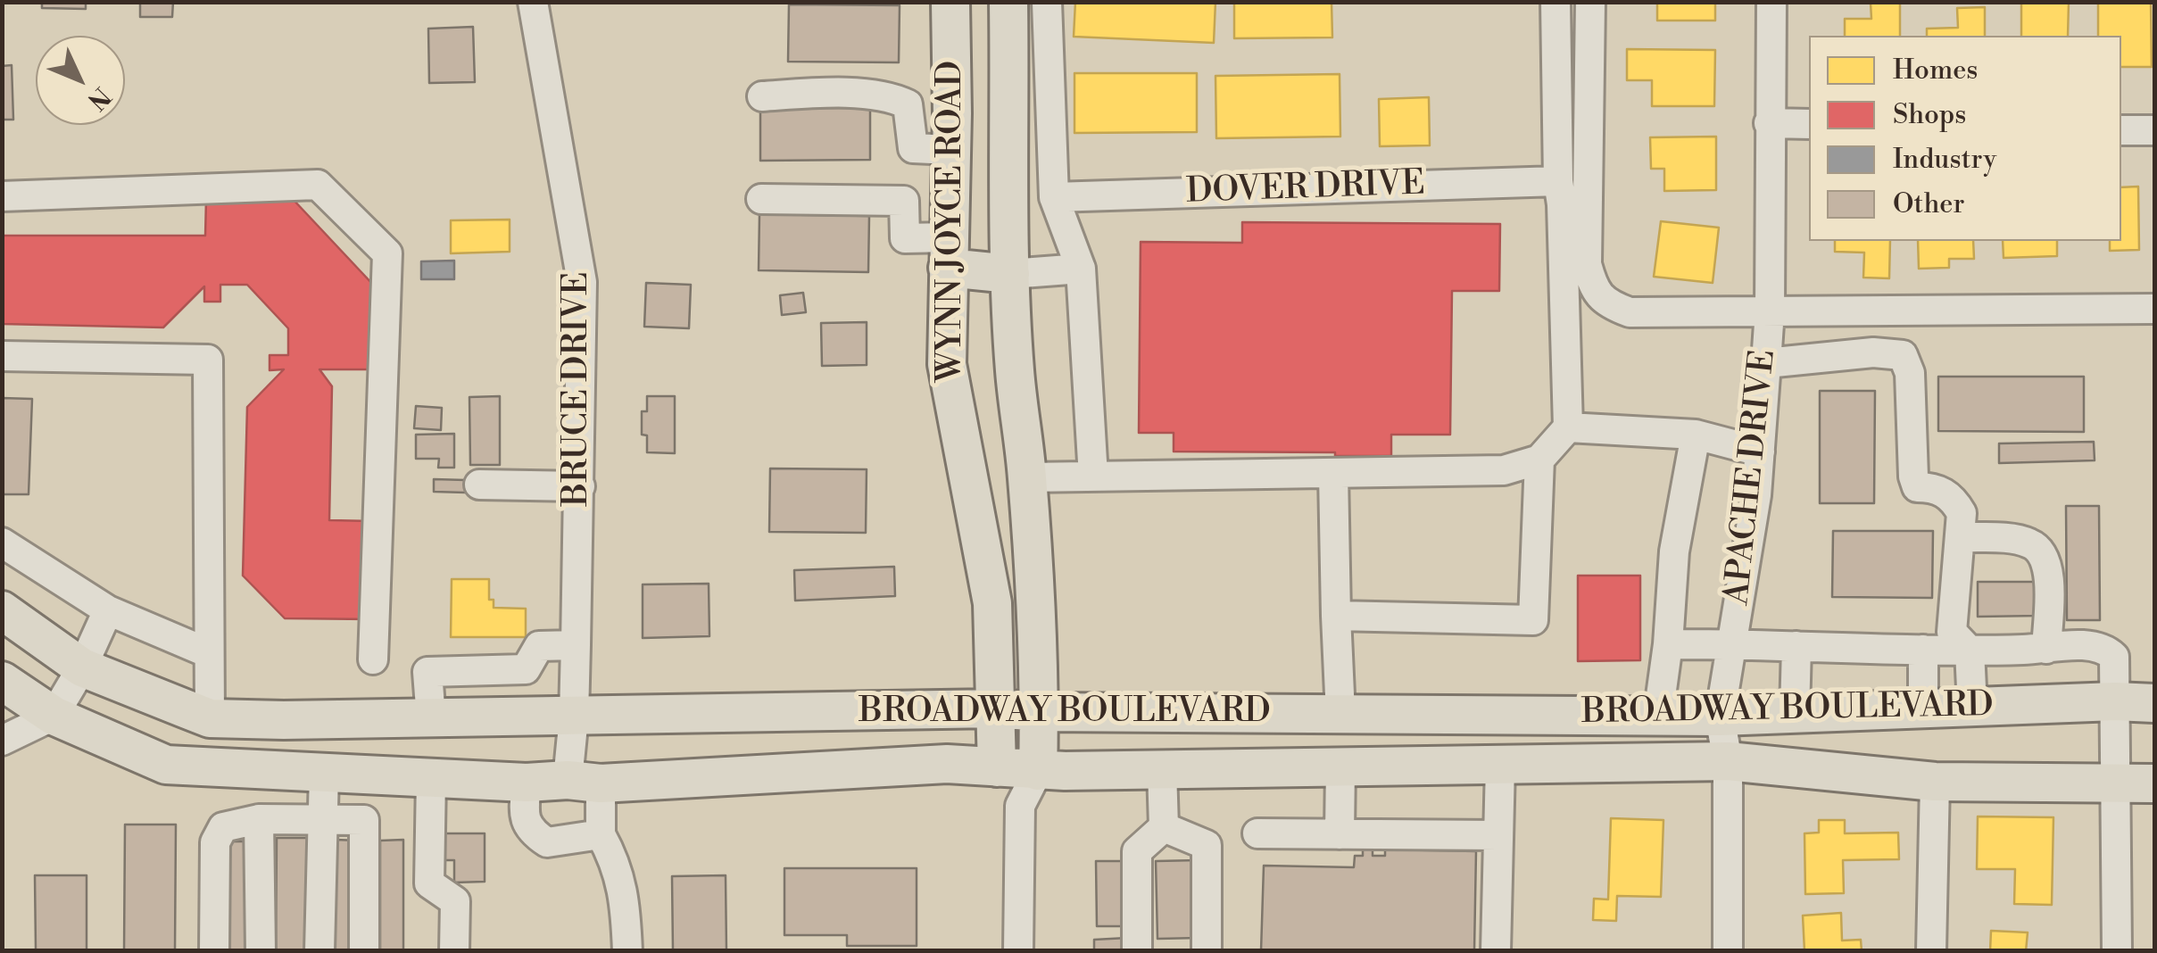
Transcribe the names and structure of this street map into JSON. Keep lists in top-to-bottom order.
{
  "streets": {
    "main road": ["WYNN JOYCE ROAD", "BROADWAY BOULEVARD"],
    "street": ["DOVER DRIVE", "BRUCE DRIVE", "APACHE DRIVE"]
  },
  "crossings": [
    ["WYNN JOYCE ROAD", "BROADWAY BOULEVARD"],
    ["BRUCE DRIVE", "BROADWAY BOULEVARD"],
    ["APACHE DRIVE", "BROADWAY BOULEVARD"]
  ],
  "legend": [
    "Homes",
    "Shops",
    "Industry",
    "Other"
  ],
  "north": "bottom right"
}
